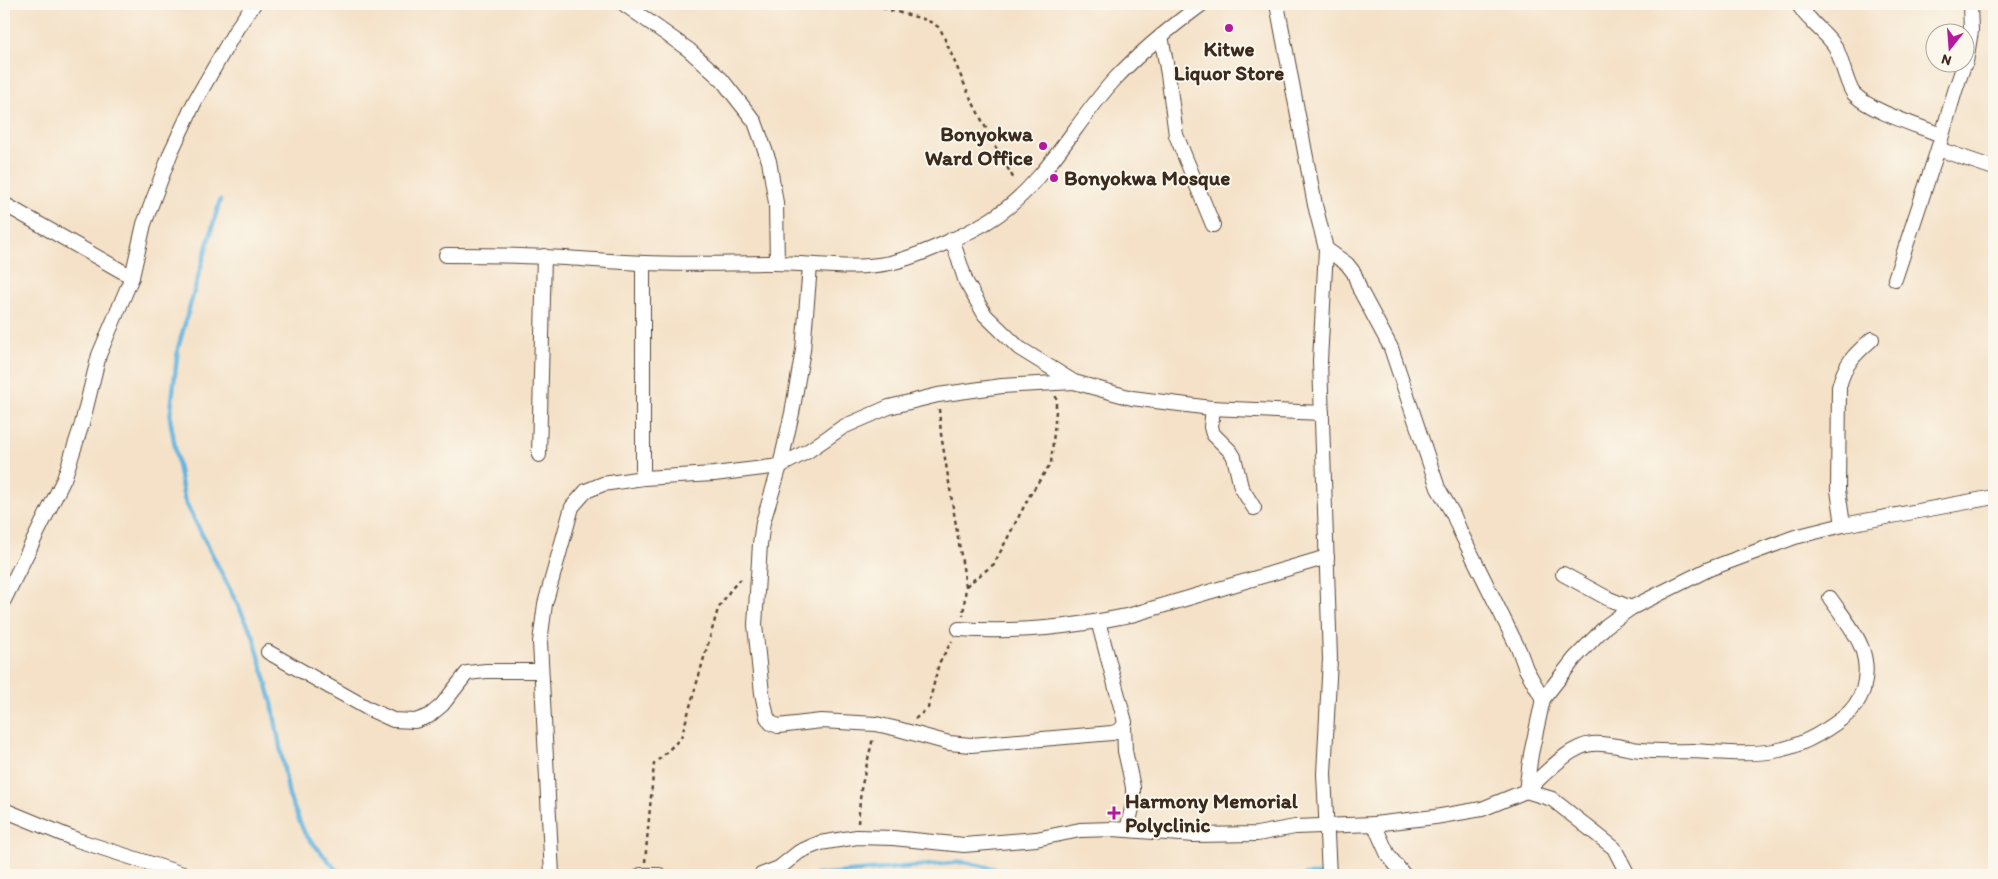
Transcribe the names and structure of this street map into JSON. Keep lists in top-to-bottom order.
{
  "places": {
    "other": ["Kitwe Liquor Store", "Bonyokwa Ward Office", "Bonyokwa Mosque"],
    "health": ["Harmony Memorial Polyclinic"]
  },
  "north": "bottom"
}
